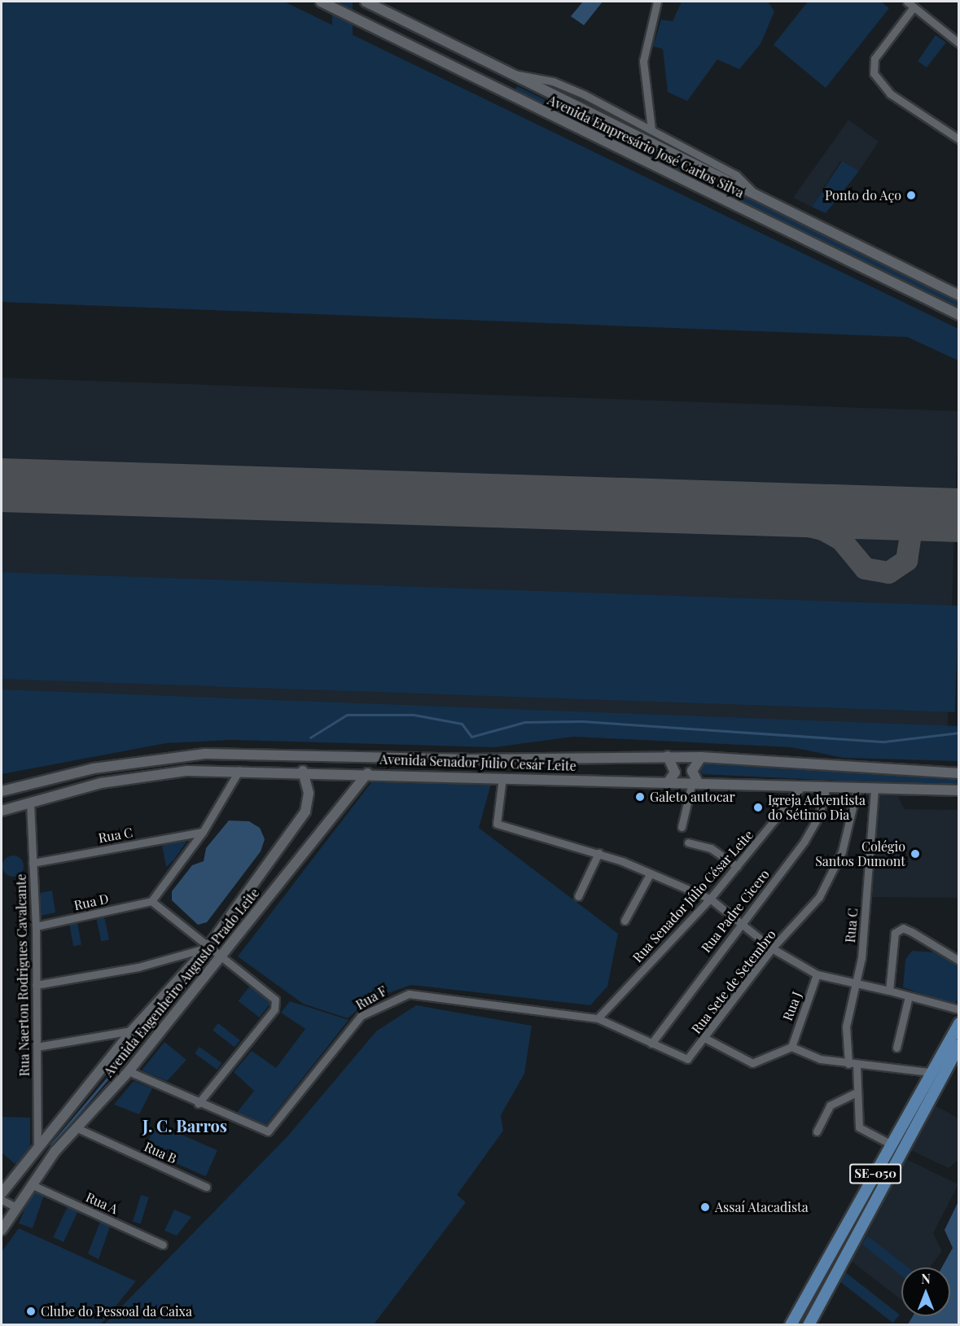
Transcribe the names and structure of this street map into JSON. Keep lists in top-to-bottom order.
{
  "streets": {
    "main road": [
      "Avenida Empresário José Carlos Silva",
      "Avenida Senador Júlio Cesár Leite",
      "Avenida Engenheiro Augusto Prado Leite",
      "SE-050"
    ],
    "street": [
      "Rua C",
      "Rua Senador Júlio César Leite",
      "Rua D",
      "Rua Padre Cicero",
      "Rua Naerton Rodrigues Cavalcante",
      "Rua Sete de Setembro",
      "Rua F",
      "Rua J",
      "Rua B",
      "Rua A"
    ]
  },
  "crossings": [
    ["Avenida Senador Júlio Cesár Leite", "Rua C"],
    ["Avenida Senador Júlio Cesár Leite", "Rua Senador Júlio César Leite"],
    ["Avenida Senador Júlio Cesár Leite", "Rua Padre Cicero"],
    ["Avenida Senador Júlio Cesár Leite", "Rua Naerton Rodrigues Cavalcante"],
    ["Avenida Senador Júlio Cesár Leite", "Rua Sete de Setembro"],
    ["Avenida Senador Júlio Cesár Leite", "Avenida Engenheiro Augusto Prado Leite"],
    ["Rua C", "Rua Naerton Rodrigues Cavalcante"],
    ["Rua Senador Júlio César Leite", "Rua F"],
    ["Rua D", "Rua Naerton Rodrigues Cavalcante"],
    ["Rua Padre Cicero", "Rua F"],
    ["Rua Naerton Rodrigues Cavalcante", "Avenida Engenheiro Augusto Prado Leite"],
    ["Rua Sete de Setembro", "Rua F"],
    ["Avenida Engenheiro Augusto Prado Leite", "Rua B"],
    ["Avenida Engenheiro Augusto Prado Leite", "Rua A"]
  ],
  "districts": ["J. C. Barros"],
  "places": [
    "Ponto do Aço",
    "Galeto autocar",
    "Igreja Adventista do Sétimo Dia",
    "Colégio Santos Dumont",
    "Assaí Atacadista",
    "Clube do Pessoal da Caixa"
  ],
  "north": "top"
}
